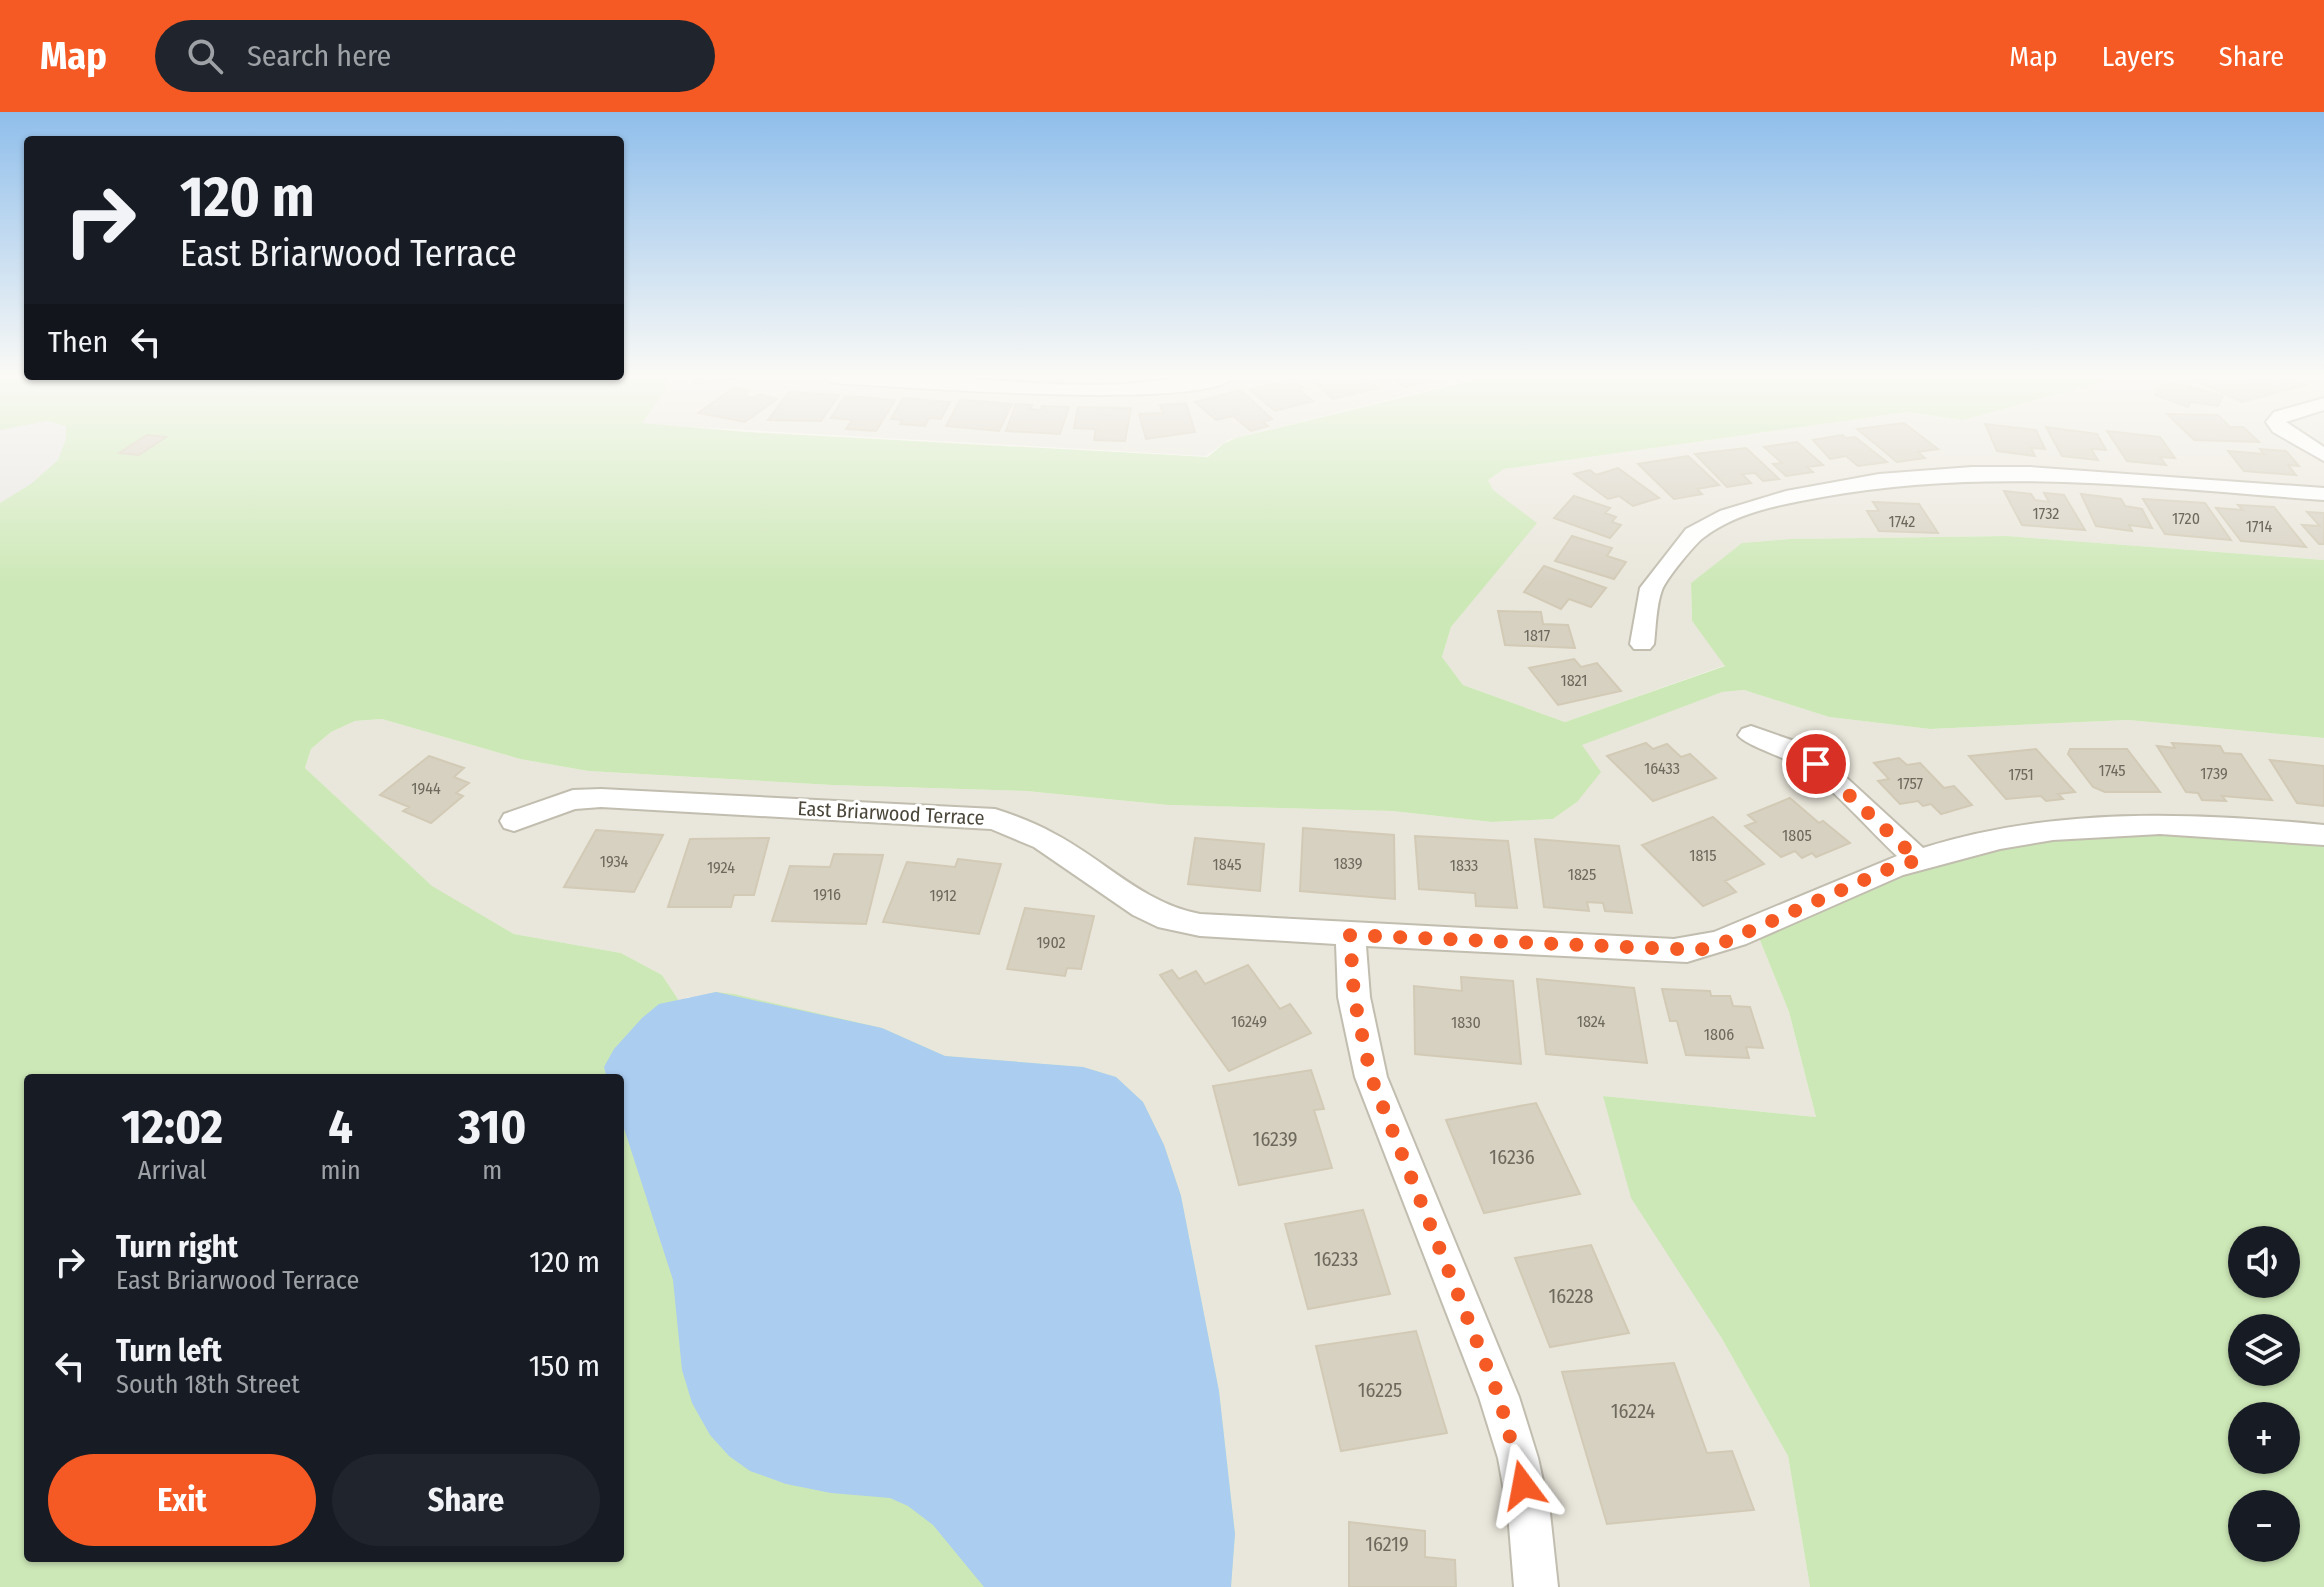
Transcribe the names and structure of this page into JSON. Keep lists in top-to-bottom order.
{
  "streets": {
    "street": ["East Briarwood Terrace"]
  },
  "house_numbers": [
    "1732",
    "1720",
    "1742",
    "1714",
    "1817",
    "1821",
    "16433",
    "1745",
    "1739",
    "1751",
    "1757",
    "1944",
    "1805",
    "1815",
    "1934",
    "1839",
    "1845",
    "1833",
    "1924",
    "1825",
    "1916",
    "1912",
    "1902",
    "16249",
    "1824",
    "1830",
    "1806",
    "16239",
    "16236",
    "16233",
    "16228",
    "16225",
    "16224",
    "16219"
  ],
  "page": {
    "header": "Map",
    "search": "Search here",
    "nav": ["Map", "Layers", "Share"],
    "turn": ["120 m", "East Briarwood Terrace"],
    "then": "Then",
    "eta": [
      "12:02",
      "Arrival",
      "4",
      "min",
      "310",
      "m"
    ],
    "list": [
      {
        "name": "Turn right",
        "note": "East Briarwood Terrace",
        "value": "120 m"
      },
      {
        "name": "Turn left",
        "note": "South 18th Street",
        "value": "150 m"
      }
    ],
    "map_buttons": ["+", "−"],
    "buttons": ["Exit", "Share"]
  }
}
